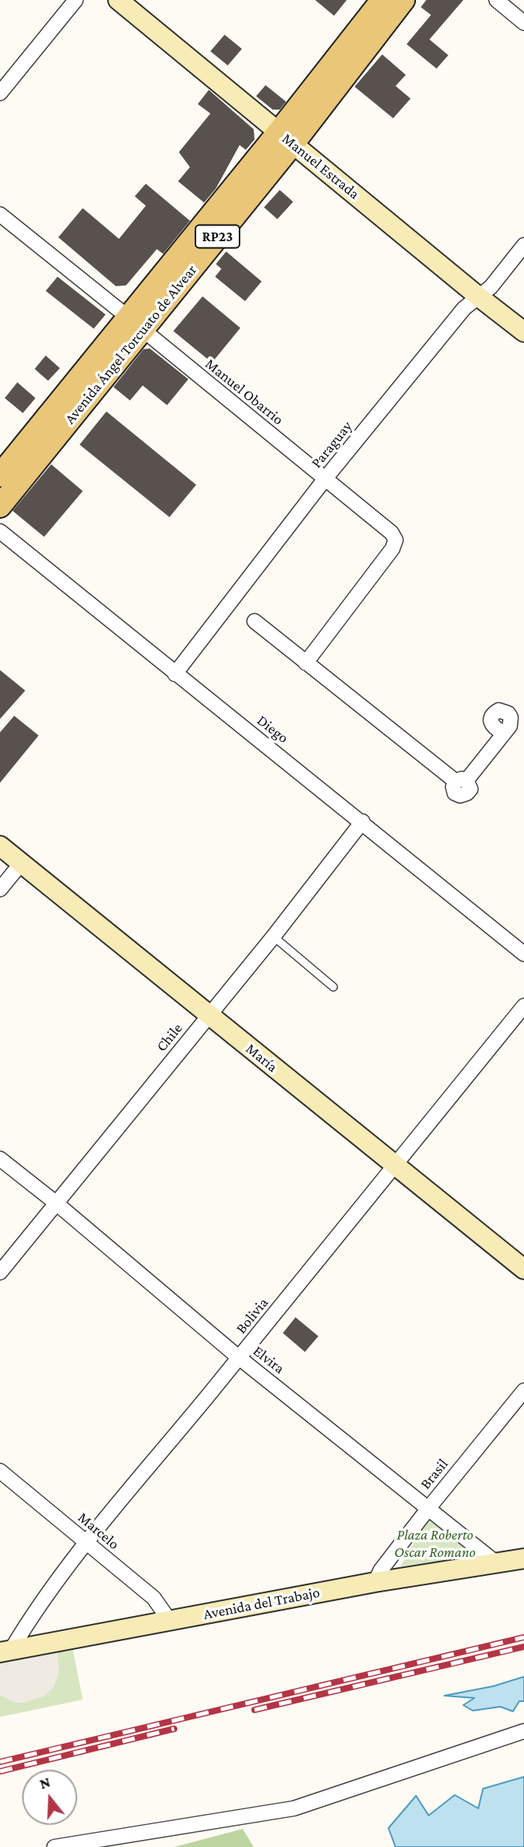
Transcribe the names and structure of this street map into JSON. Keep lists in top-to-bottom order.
{
  "streets": {
    "main road": ["RP23", "Avenida Ángel Torcuato de Alvear"],
    "street": [
      "Manuel Estrada",
      "Manuel Obarrio",
      "Paraguay",
      "Diego",
      "Chile",
      "María",
      "Bolivia",
      "Elvira",
      "Brasil",
      "Marcelo",
      "Avenida del Trabajo"
    ]
  },
  "crossings": [
    ["Manuel Estrada", "Avenida Ángel Torcuato de Alvear"],
    ["Manuel Estrada", "Paraguay"],
    ["Avenida Ángel Torcuato de Alvear", "Manuel Obarrio"],
    ["Manuel Obarrio", "Paraguay"],
    ["Paraguay", "Diego"],
    ["Diego", "Chile"],
    ["Chile", "María"],
    ["Chile", "Elvira"],
    ["María", "Bolivia"],
    ["Bolivia", "Elvira"],
    ["Bolivia", "Marcelo"],
    ["Bolivia", "Avenida del Trabajo"],
    ["Elvira", "Brasil"],
    ["Elvira", "Avenida del Trabajo"],
    ["Brasil", "Avenida del Trabajo"],
    ["Marcelo", "Avenida del Trabajo"]
  ],
  "parks": ["Plaza Roberto Oscar Romano"],
  "north": "top"
}
